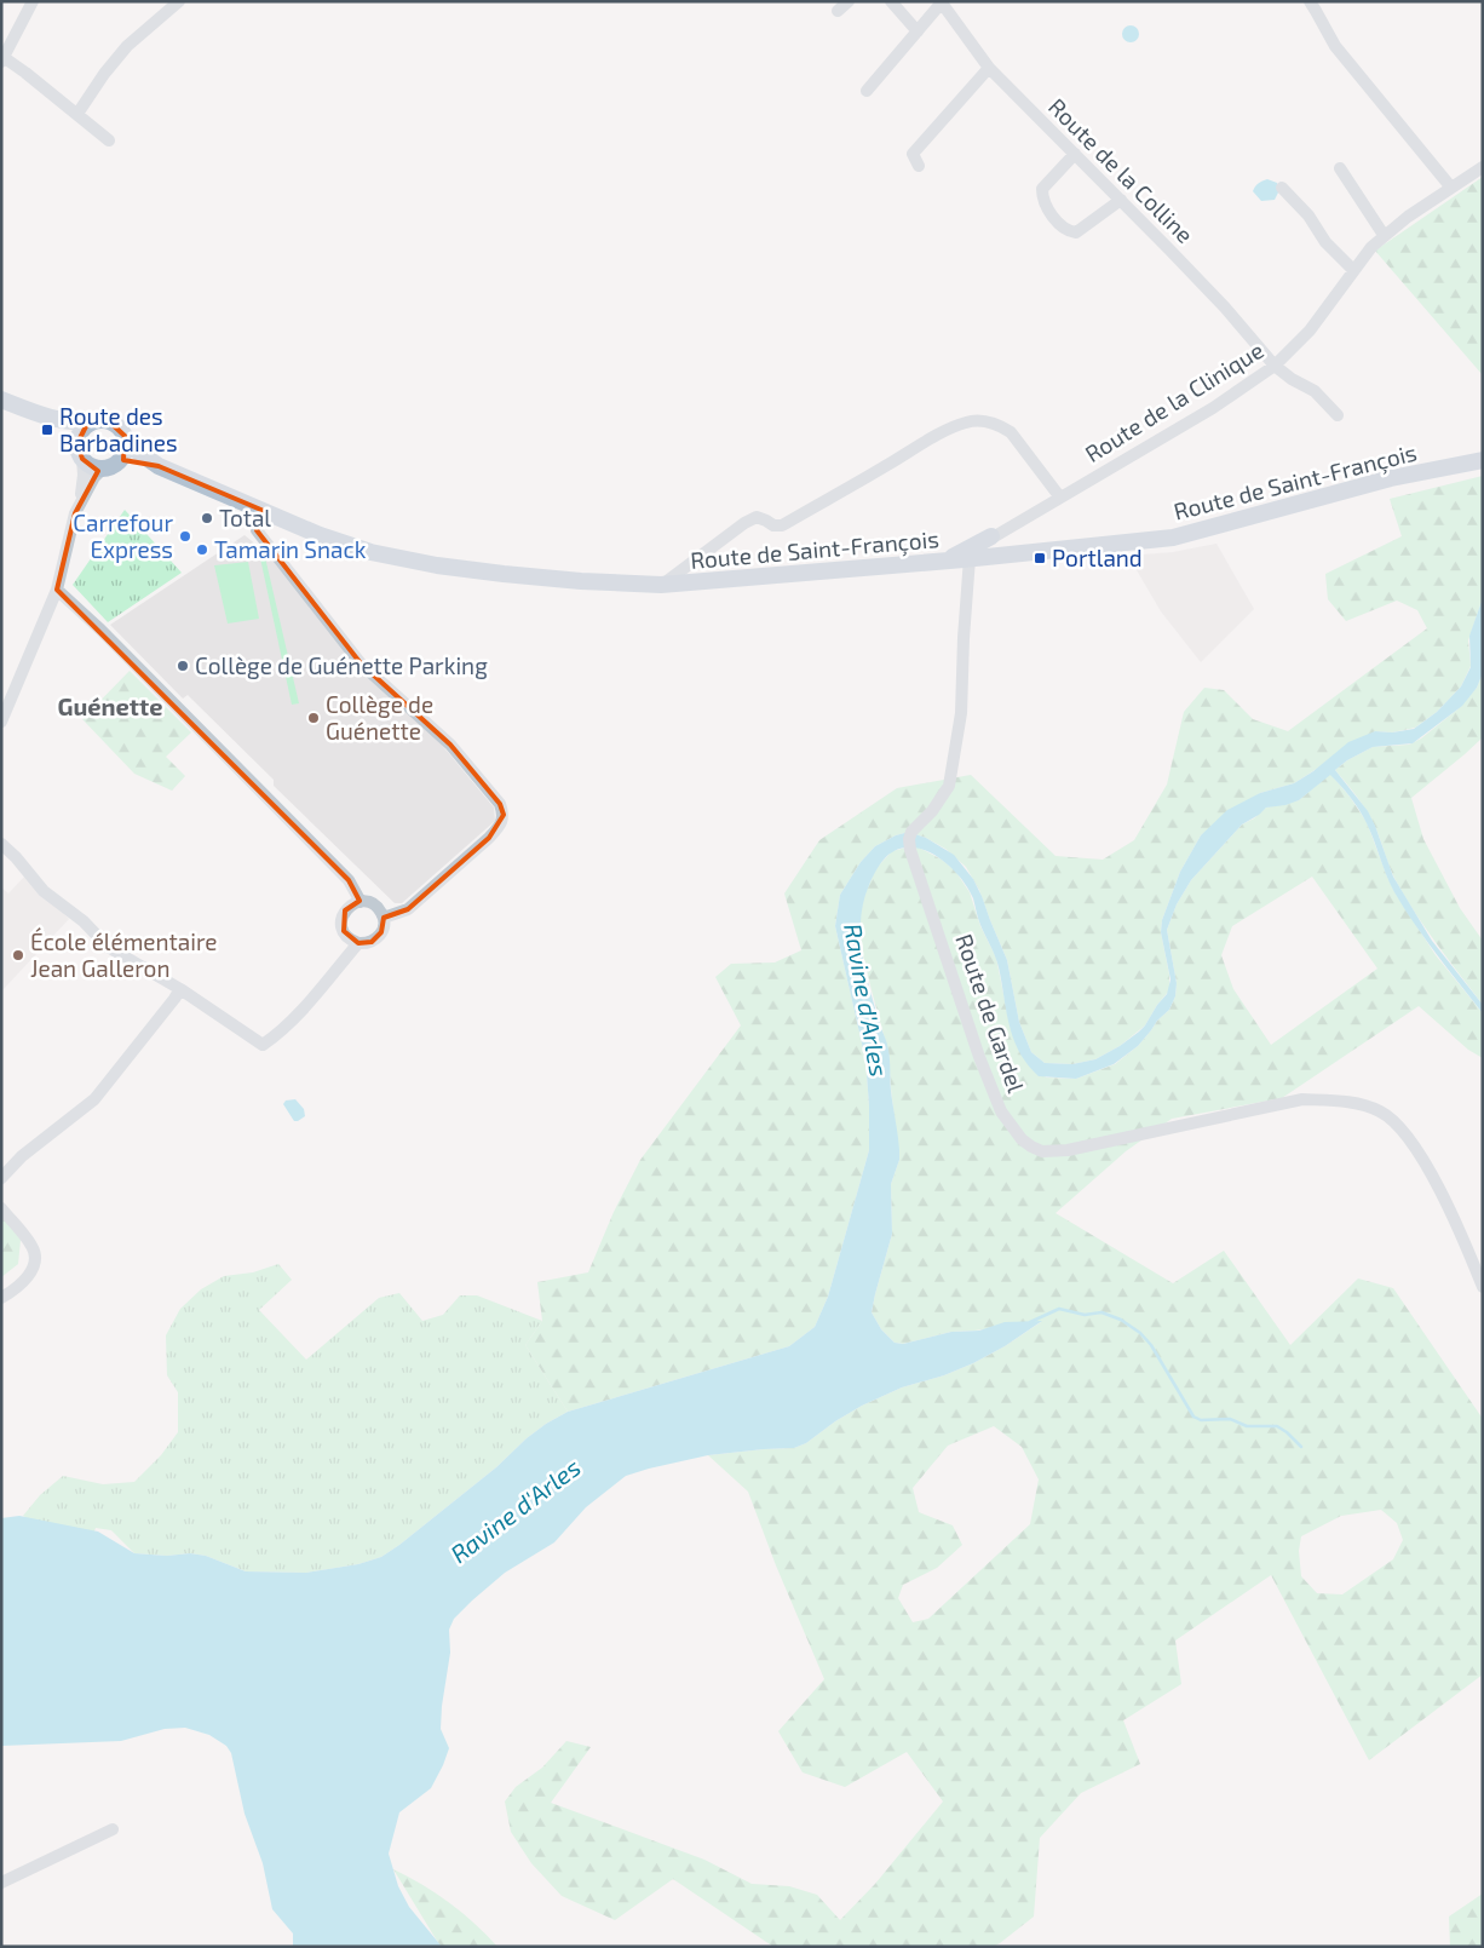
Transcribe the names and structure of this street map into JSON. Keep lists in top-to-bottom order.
{
  "streets": {
    "main road": ["Route de Saint-François"],
    "street": ["Route de la Colline", "Route de la Clinique", "Route de Gardel"]
  },
  "crossings": [
    ["Route de la Colline", "Route de la Clinique"],
    ["Route de Saint-François", "Route de Gardel"]
  ],
  "districts": ["Guénette"],
  "water": ["Ravine d'Arles"],
  "places": {
    "transit": ["Route des Barbadines", "Portland"],
    "other": [
      "Total",
      "Carrefour Express",
      "Tamarin Snack",
      "Collège de Guénette Parking",
      "Collège de Guénette",
      "École élémentaire Jean Galleron"
    ]
  }
}
